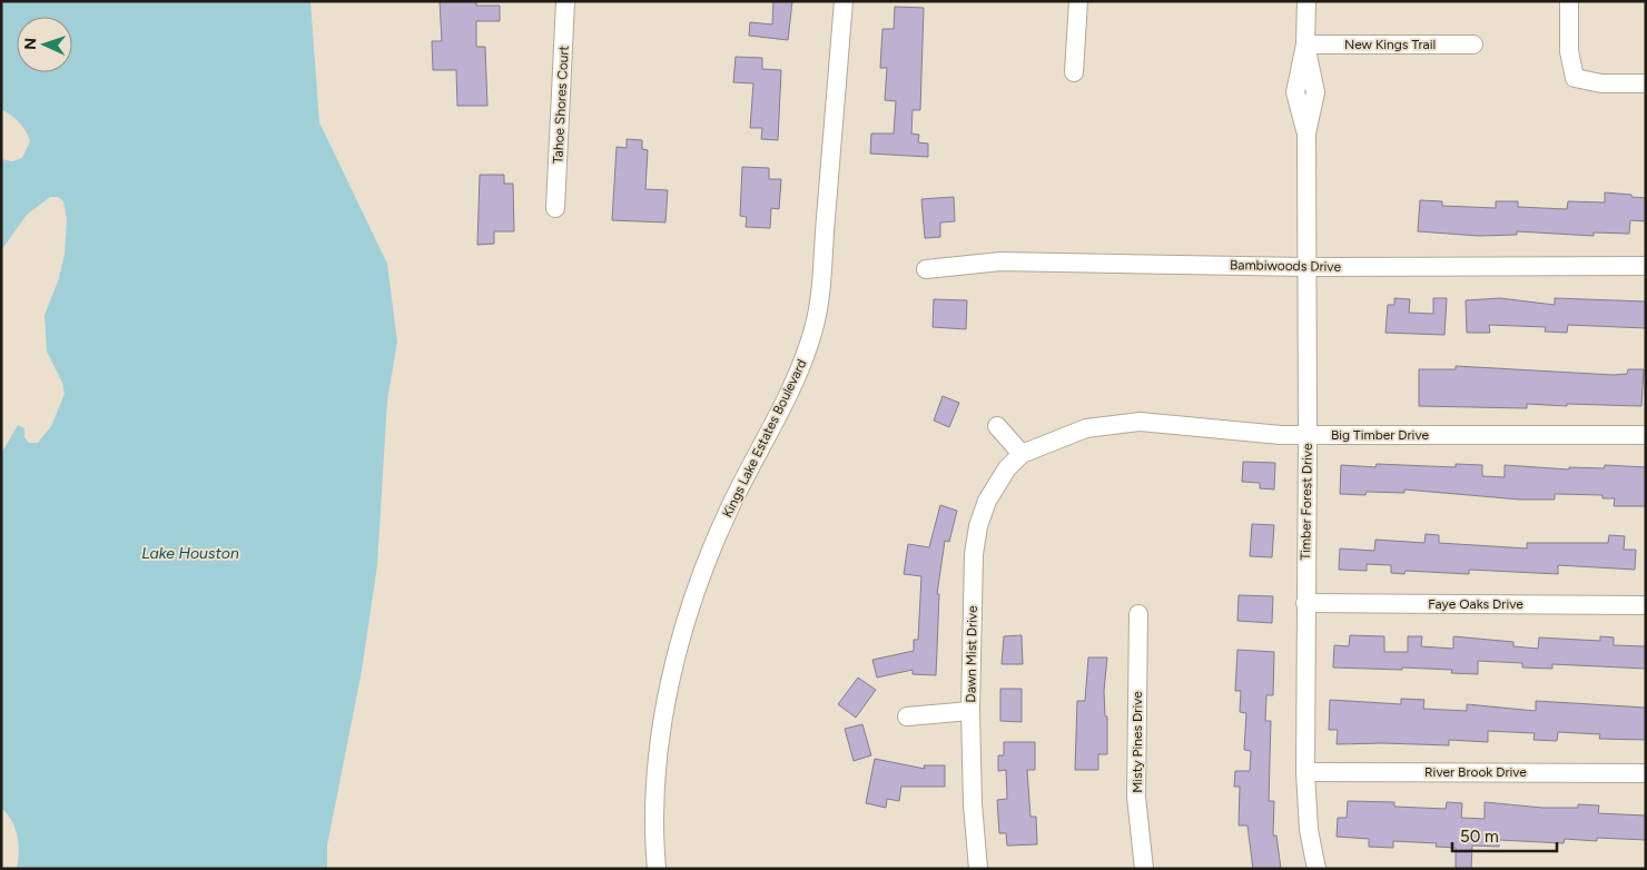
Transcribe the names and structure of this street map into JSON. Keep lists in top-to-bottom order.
{
  "streets": {
    "street": [
      "New Kings Trail",
      "Tahoe Shores Court",
      "Bambiwoods Drive",
      "Big Timber Drive",
      "Kings Lake Estates Boulevard",
      "Timber Forest Drive",
      "Faye Oaks Drive",
      "Dawn Mist Drive",
      "Misty Pines Drive",
      "River Brook Drive"
    ]
  },
  "crossings": [
    ["New Kings Trail", "Timber Forest Drive"],
    ["Bambiwoods Drive", "Timber Forest Drive"],
    ["Big Timber Drive", "Timber Forest Drive"],
    ["Big Timber Drive", "Dawn Mist Drive"],
    ["Timber Forest Drive", "Faye Oaks Drive"],
    ["Timber Forest Drive", "River Brook Drive"]
  ],
  "water": ["Lake Houston"],
  "scale_bar": "50 m",
  "north": "left"
}
